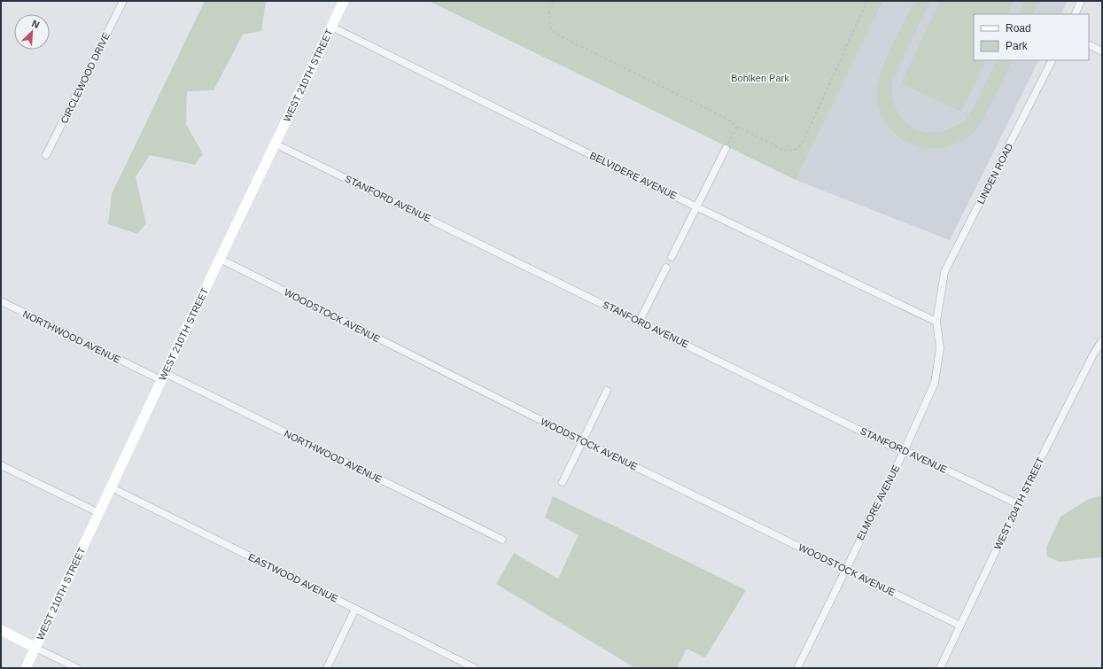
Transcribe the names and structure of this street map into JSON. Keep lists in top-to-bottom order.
{
  "streets": {
    "street": [
      "WEST 210TH STREET",
      "CIRCLEWOOD DRIVE",
      "LINDEN ROAD",
      "BELVIDERE AVENUE",
      "STANFORD AVENUE",
      "WOODSTOCK AVENUE",
      "NORTHWOOD AVENUE",
      "ELMORE AVENUE",
      "WEST 204TH STREET",
      "EASTWOOD AVENUE"
    ]
  },
  "crossings": [
    ["WEST 210TH STREET", "BELVIDERE AVENUE"],
    ["WEST 210TH STREET", "STANFORD AVENUE"],
    ["WEST 210TH STREET", "WOODSTOCK AVENUE"],
    ["WEST 210TH STREET", "NORTHWOOD AVENUE"],
    ["WEST 210TH STREET", "EASTWOOD AVENUE"],
    ["LINDEN ROAD", "ELMORE AVENUE"],
    ["BELVIDERE AVENUE", "ELMORE AVENUE"],
    ["STANFORD AVENUE", "ELMORE AVENUE"],
    ["STANFORD AVENUE", "WEST 204TH STREET"],
    ["WOODSTOCK AVENUE", "ELMORE AVENUE"],
    ["WOODSTOCK AVENUE", "WEST 204TH STREET"]
  ],
  "parks": ["Bohlken Park"],
  "legend": ["Road", "Park"],
  "north": "top right"
}
